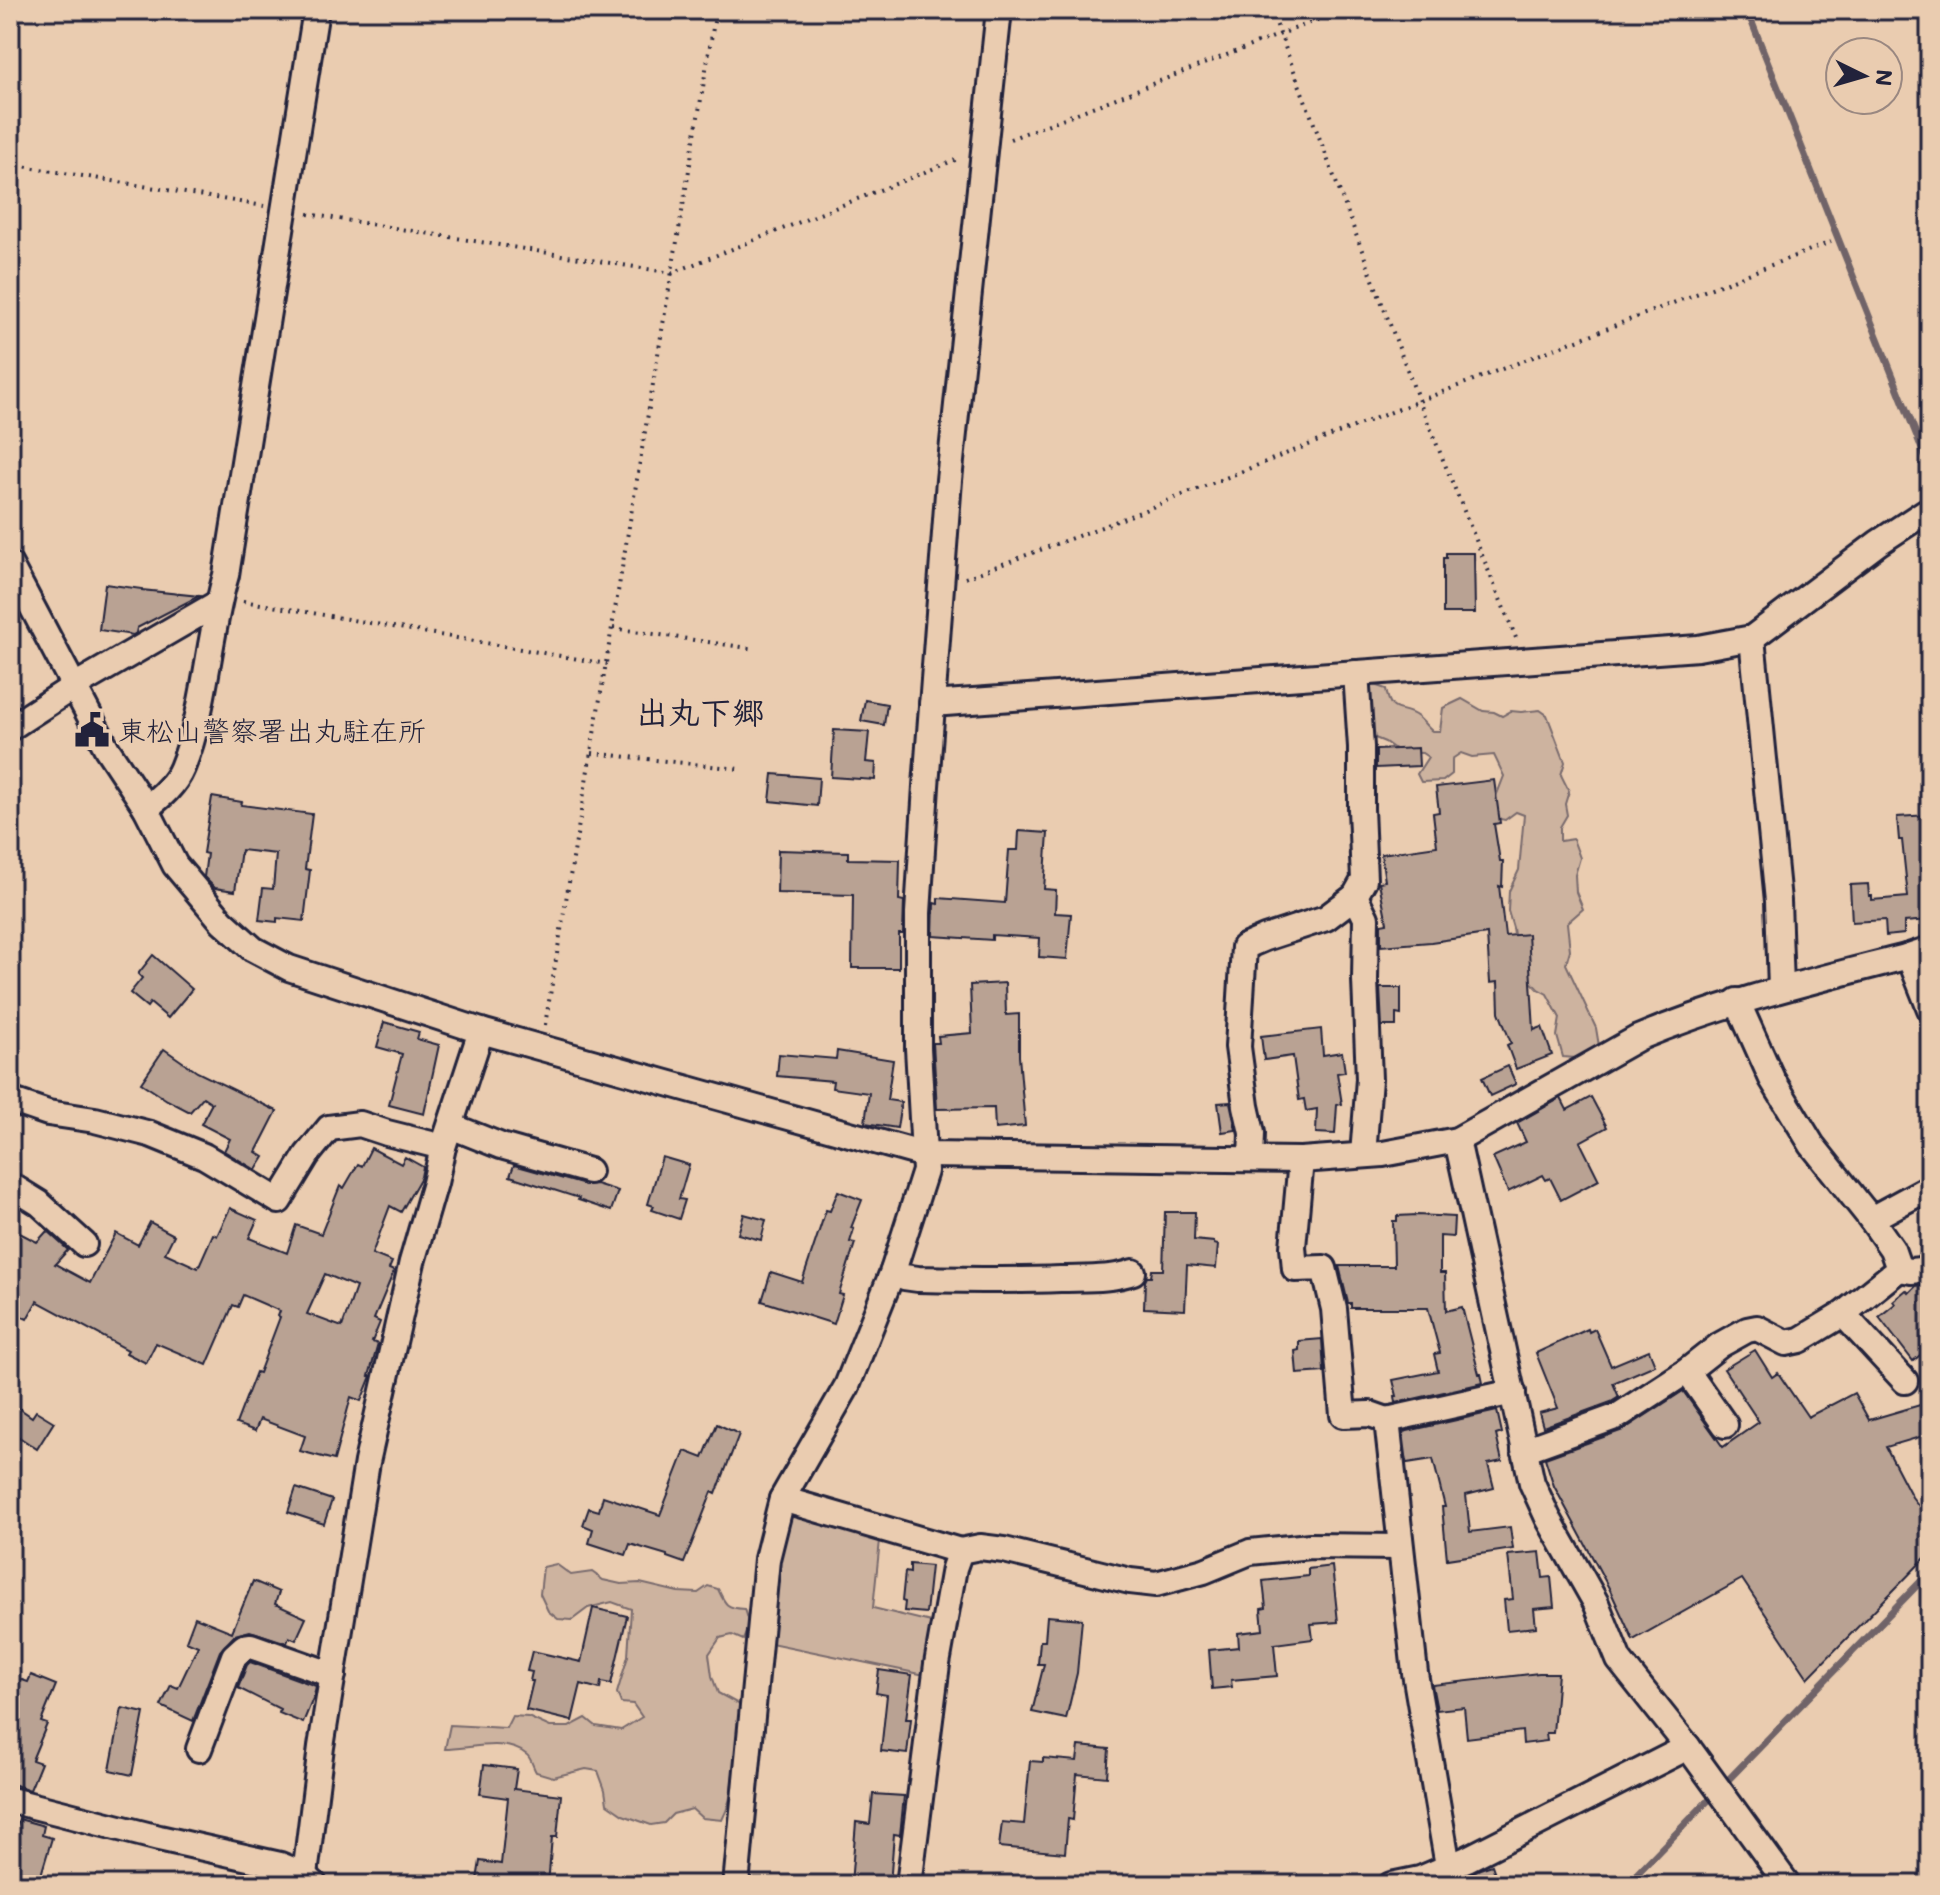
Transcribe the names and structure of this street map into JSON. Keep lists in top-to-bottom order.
{
  "districts": ["出丸下郷"],
  "places": {
    "public building": ["東松山警察署出丸駐在所"]
  },
  "north": "right"
}
